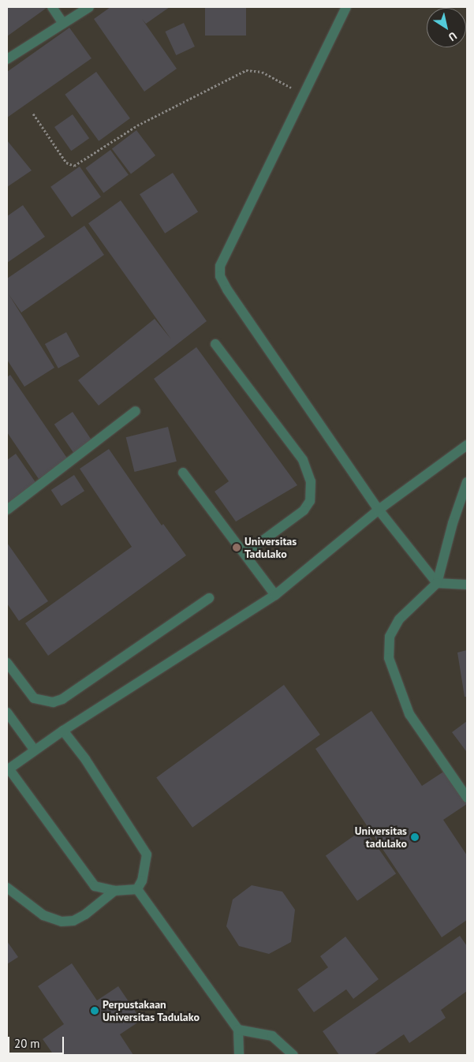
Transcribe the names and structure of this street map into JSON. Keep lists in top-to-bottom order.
{
  "places": ["Universitas Tadulako", "Universitas tadulako", "Perpustakaan Universitas Tadulako"],
  "scale_bar": "20 m",
  "north": "bottom right"
}
